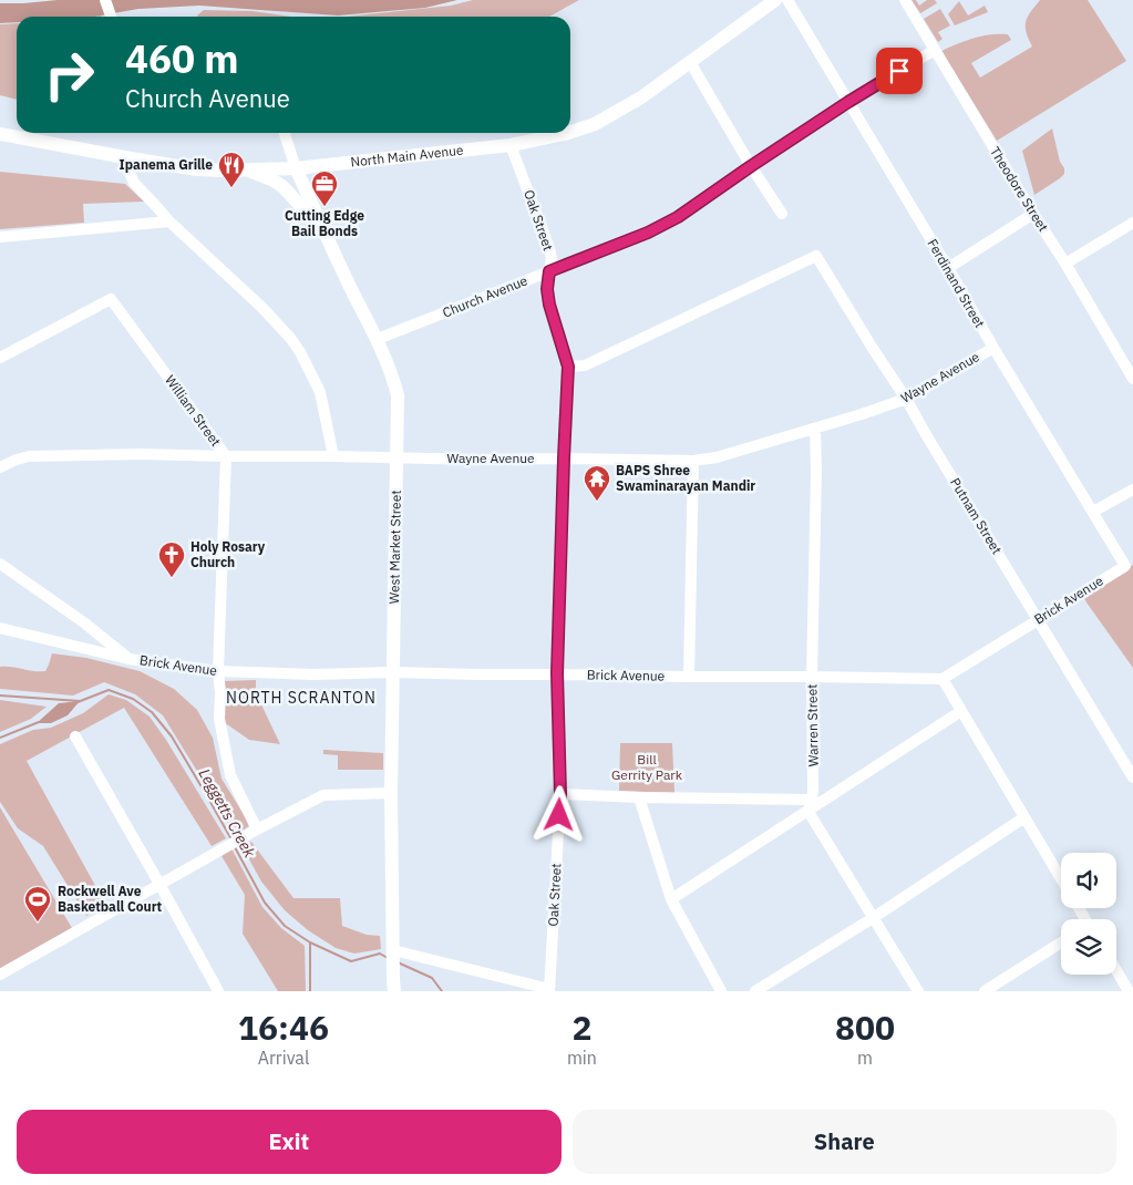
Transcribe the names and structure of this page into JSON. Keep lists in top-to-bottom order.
{
  "streets": {
    "main road": ["North Main Avenue", "West Market Street"],
    "street": [
      "Theodore Street",
      "Oak Street",
      "Ferdinand Street",
      "Church Avenue",
      "Wayne Avenue",
      "William Street",
      "Putnam Street",
      "Brick Avenue",
      "Warren Street"
    ]
  },
  "crossings": [
    ["North Main Avenue", "Oak Street"],
    ["North Main Avenue", "West Market Street"],
    ["Theodore Street", "Church Avenue"],
    ["Oak Street", "Church Avenue"],
    ["Oak Street", "Wayne Avenue"],
    ["Oak Street", "Putnam Street"],
    ["Oak Street", "Brick Avenue"],
    ["Ferdinand Street", "Church Avenue"],
    ["Ferdinand Street", "Wayne Avenue"],
    ["Ferdinand Street", "Brick Avenue"],
    ["Church Avenue", "West Market Street"],
    ["Wayne Avenue", "William Street"],
    ["Wayne Avenue", "Putnam Street"],
    ["Wayne Avenue", "West Market Street"],
    ["Wayne Avenue", "Warren Street"],
    ["William Street", "Brick Avenue"],
    ["Putnam Street", "Brick Avenue"],
    ["West Market Street", "Brick Avenue"],
    ["Brick Avenue", "Warren Street"]
  ],
  "districts": ["NORTH SCRANTON"],
  "water": ["Leggetts Creek"],
  "parks": ["Bill Gerrity Park"],
  "places": {
    "restaurant": ["Ipanema Grille"],
    "office": ["Cutting Edge Bail Bonds"],
    "temple": ["BAPS Shree Swaminarayan Mandir"],
    "church": ["Holy Rosary Church"],
    "sports": ["Rockwell Ave Basketball Court"]
  },
  "page": {
    "turn": ["460 m", "Church Avenue"],
    "eta": [
      "16:46",
      "Arrival",
      "2",
      "min",
      "800",
      "m"
    ],
    "buttons": ["Exit", "Share"]
  }
}
